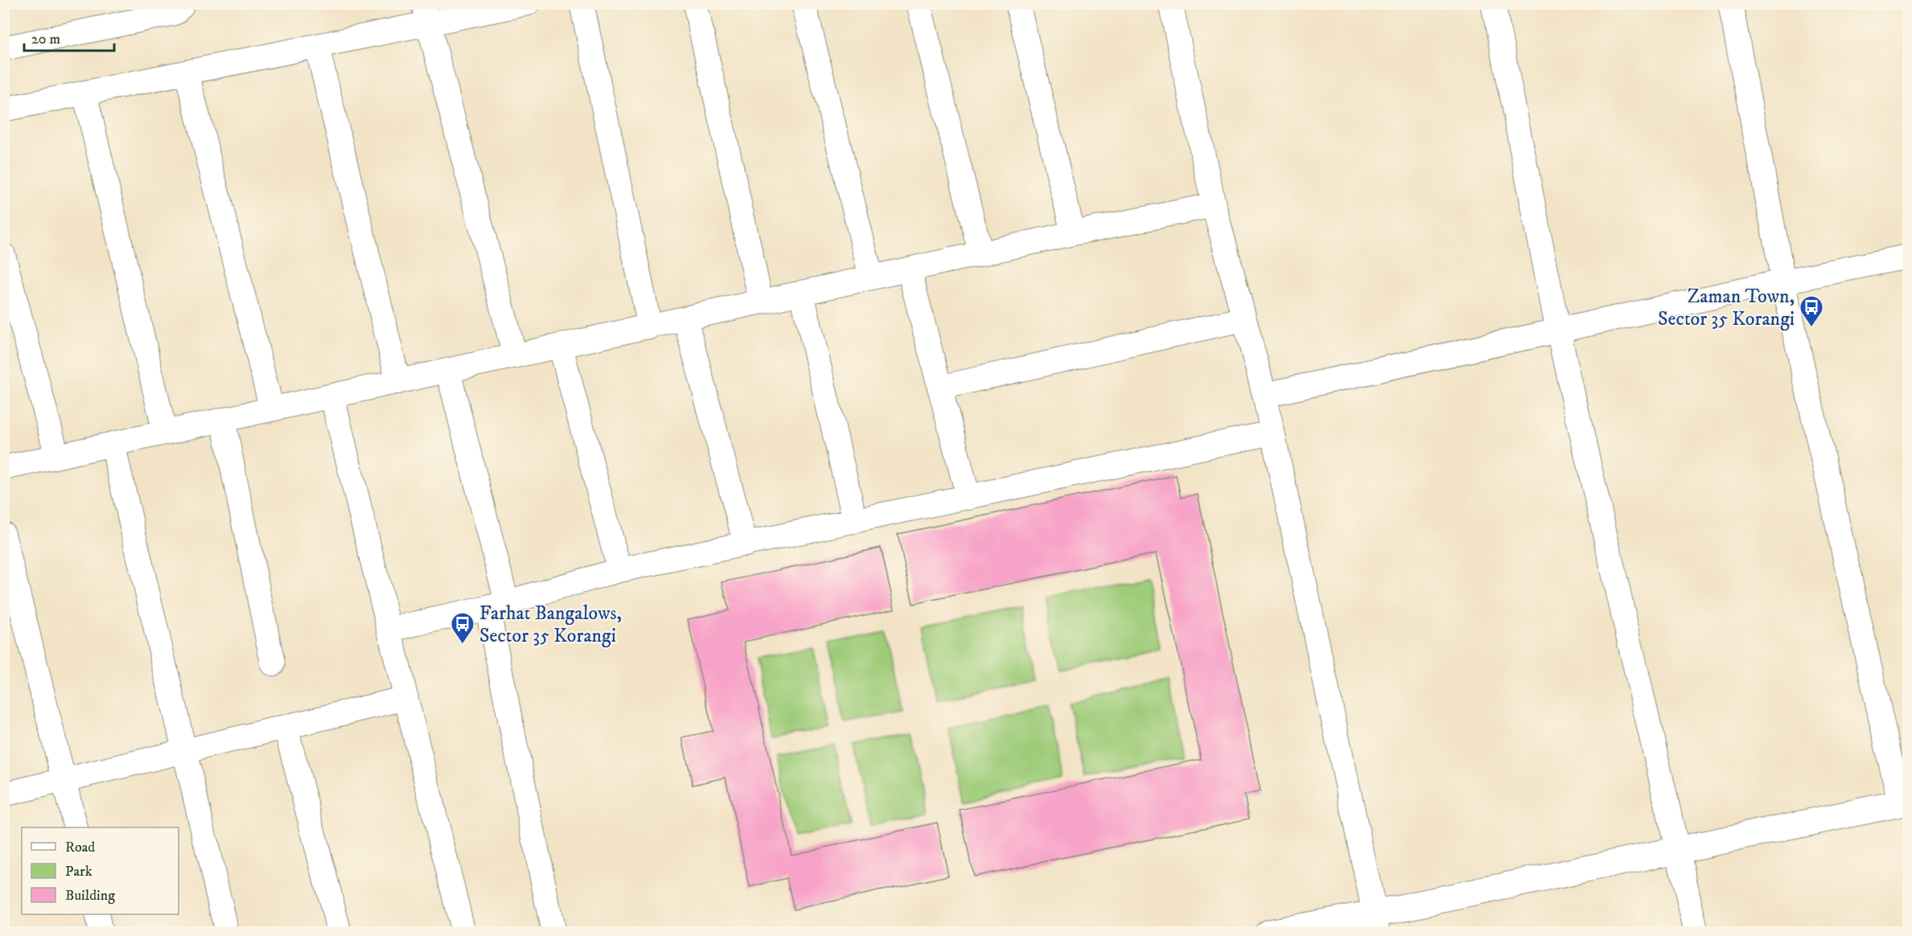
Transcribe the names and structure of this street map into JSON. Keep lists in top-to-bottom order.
{
  "places": {
    "bus stop": ["Zaman Town, Sector 35 Korangi", "Farhat Bangalows, Sector 35 Korangi"]
  },
  "legend": ["Road", "Park", "Building"],
  "scale_bar": "20 m"
}
